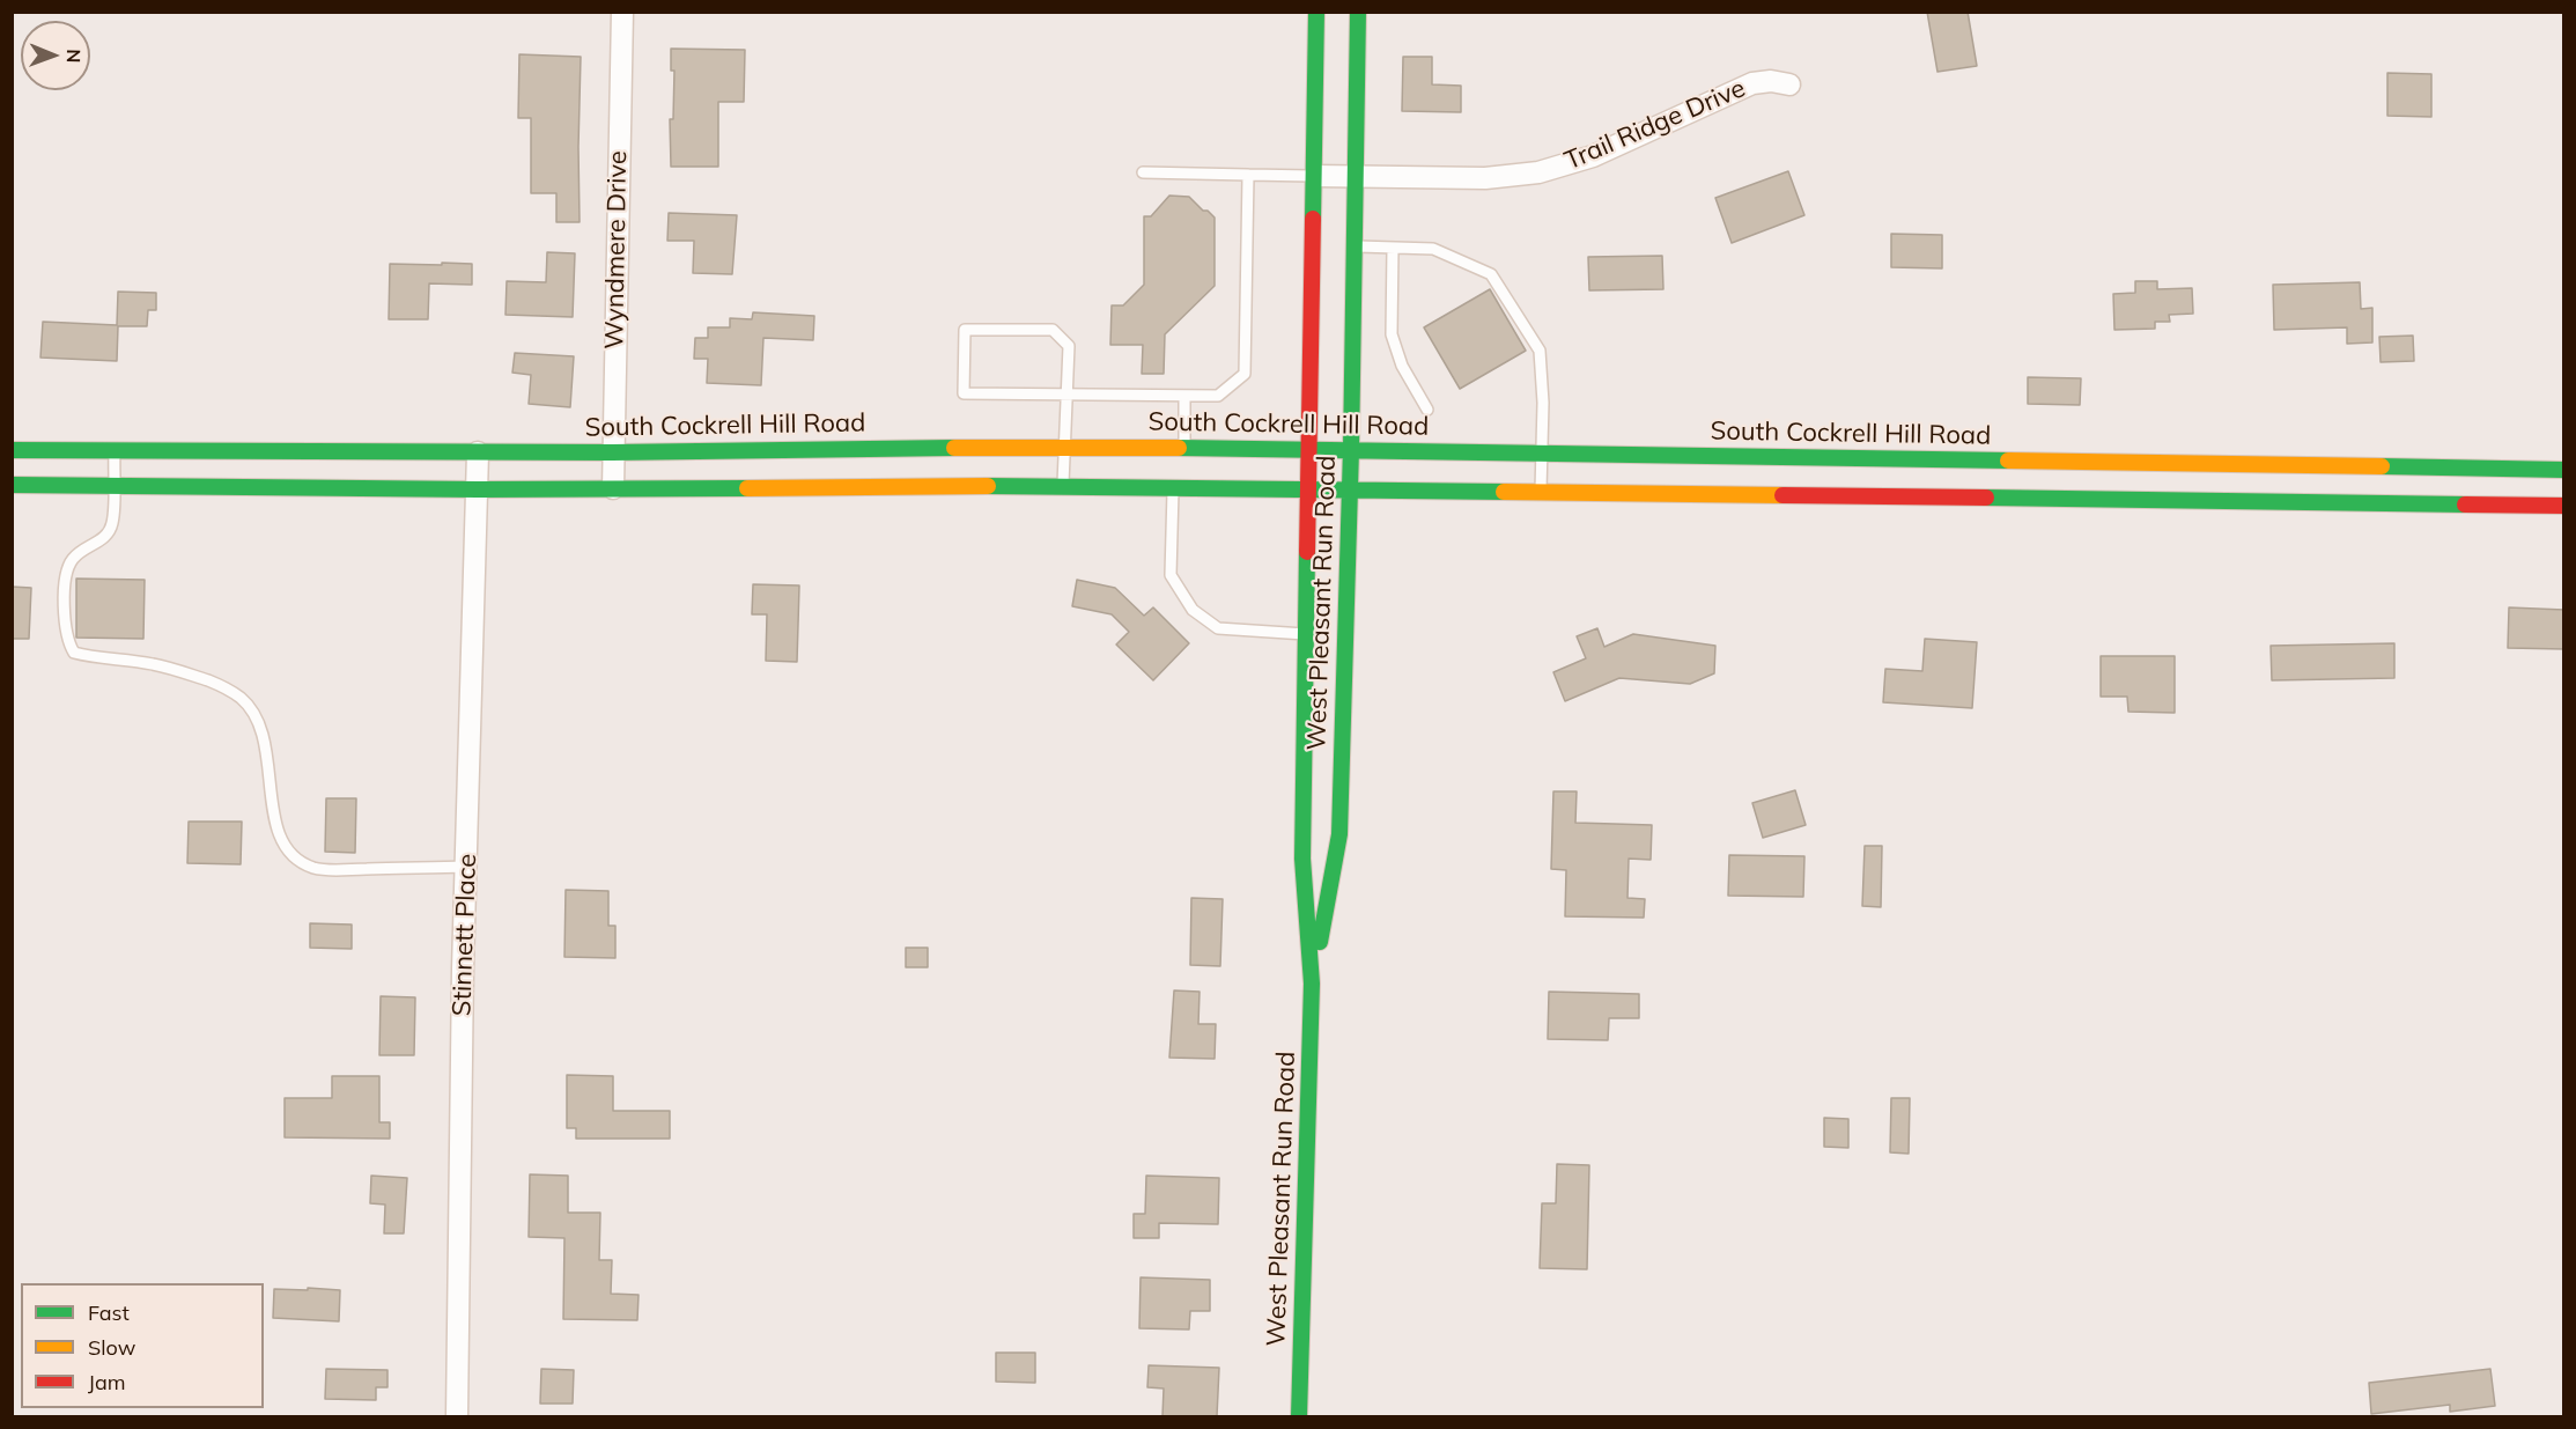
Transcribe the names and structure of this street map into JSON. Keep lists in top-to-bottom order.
{
  "streets": {
    "main road": ["South Cockrell Hill Road", "West Pleasant Run Road"],
    "street": ["Trail Ridge Drive", "Wyndmere Drive", "Stinnett Place"]
  },
  "crossings": [
    ["Trail Ridge Drive", "West Pleasant Run Road"],
    ["Wyndmere Drive", "South Cockrell Hill Road"],
    ["South Cockrell Hill Road", "West Pleasant Run Road"],
    ["South Cockrell Hill Road", "Stinnett Place"]
  ],
  "legend": ["Fast", "Slow", "Jam"],
  "north": "right"
}
